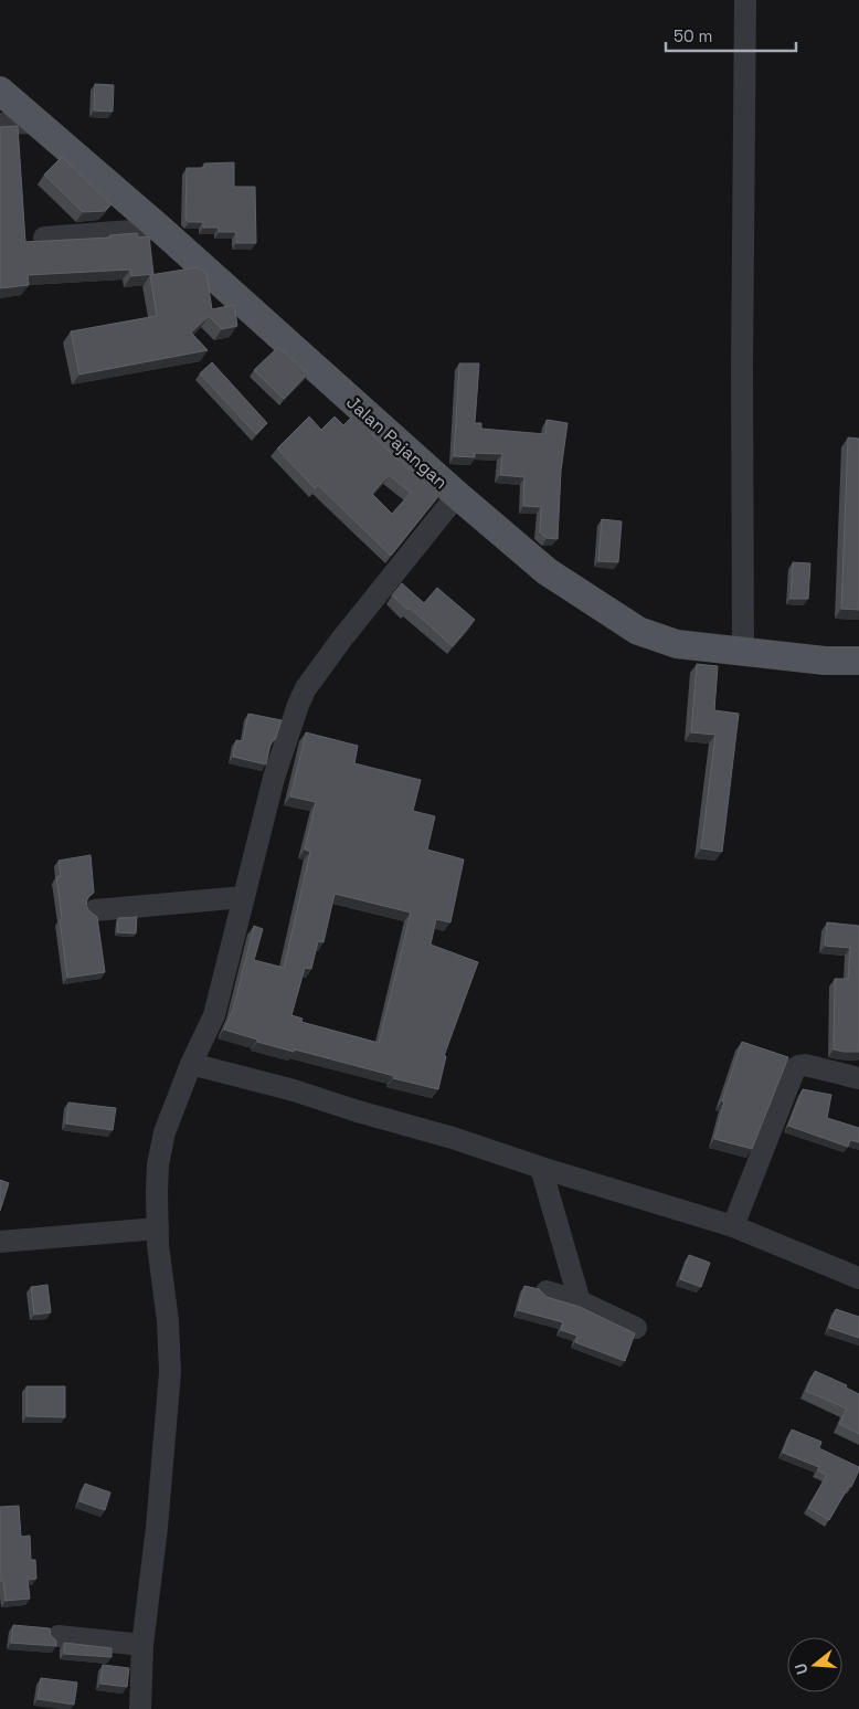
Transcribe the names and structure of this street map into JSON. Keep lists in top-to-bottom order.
{
  "streets": {
    "main road": ["Jalan Pajangan"]
  },
  "scale_bar": "50 m",
  "north": "left"
}
